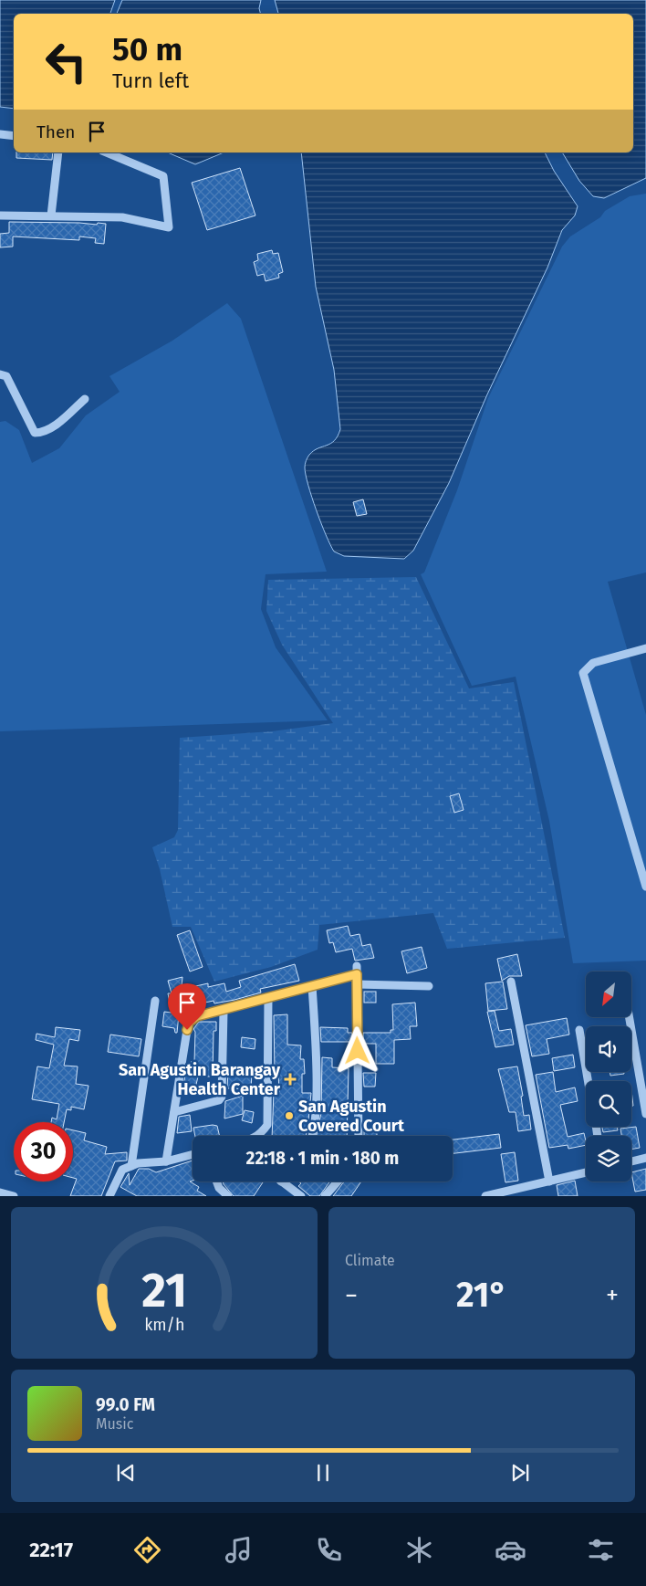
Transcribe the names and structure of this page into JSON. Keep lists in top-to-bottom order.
{
  "places": {
    "health": ["San Agustin Barangay Health Center"],
    "other": ["San Agustin Covered Court"]
  },
  "north": "bottom left",
  "page": {
    "turn": ["50 m", "Turn left"],
    "then": "Then",
    "limit": "30",
    "trip": "22:18 · 1 min · 180 m",
    "tile": "Climate",
    "heat": ["−", "21°", "+"],
    "song": ["99.0 FM", "Music"],
    "tabs": "22:17",
    "gauge": ["21", "km/h"]
  }
}
